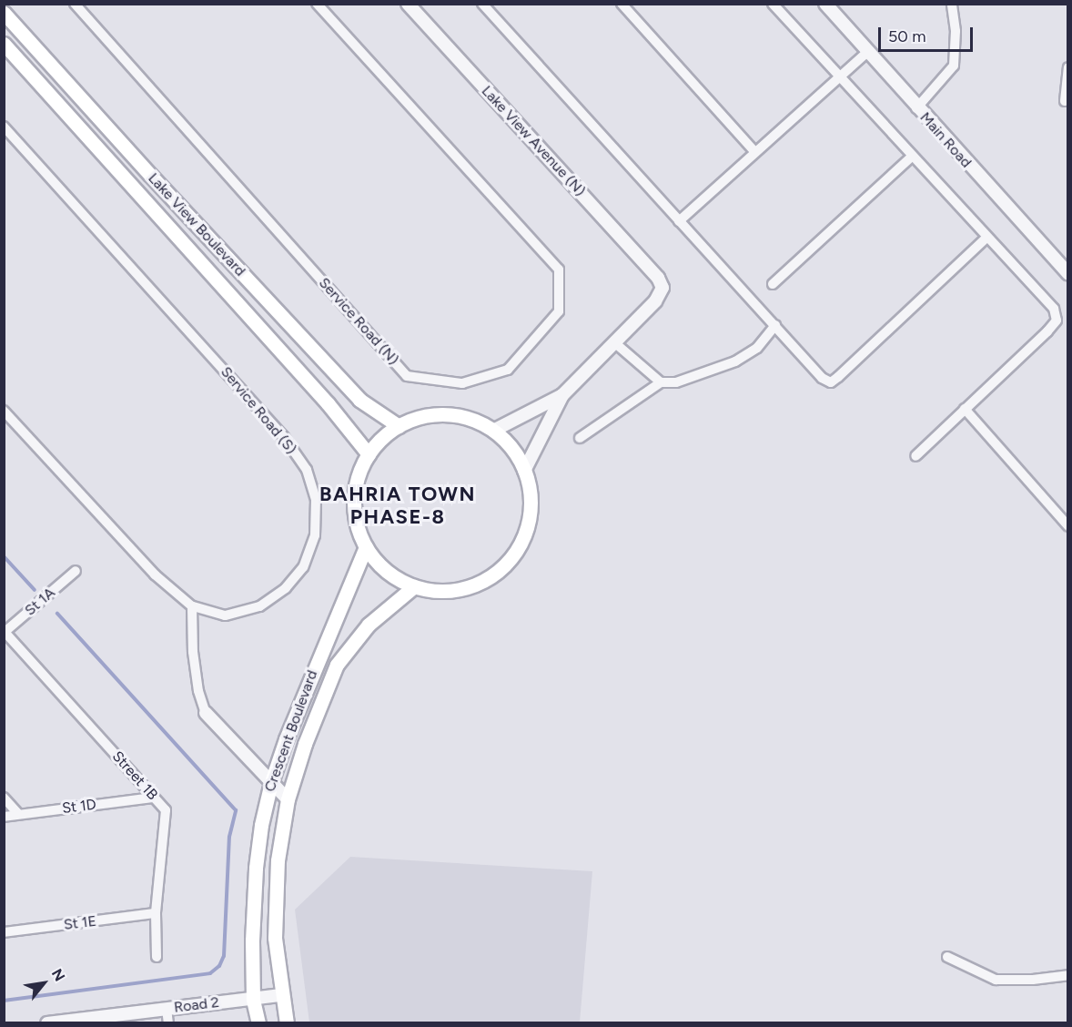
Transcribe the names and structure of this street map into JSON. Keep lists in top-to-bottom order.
{
  "streets": {
    "main road": ["Lake View Boulevard", "Crescent Boulevard"],
    "street": [
      "Main Road",
      "Lake View Avenue (N)",
      "Service Road (N)",
      "Service Road (S)",
      "St 1A",
      "Street 1B",
      "St 1D",
      "St 1E",
      "Road 2"
    ]
  },
  "crossings": [
    ["Lake View Boulevard", "Crescent Boulevard"],
    ["St 1A", "Street 1B"],
    ["Crescent Boulevard", "Road 2"],
    ["Street 1B", "St 1D"],
    ["Street 1B", "St 1E"]
  ],
  "districts": ["BAHRIA TOWN PHASE-8"],
  "scale_bar": "50 m",
  "north": "top right"
}
